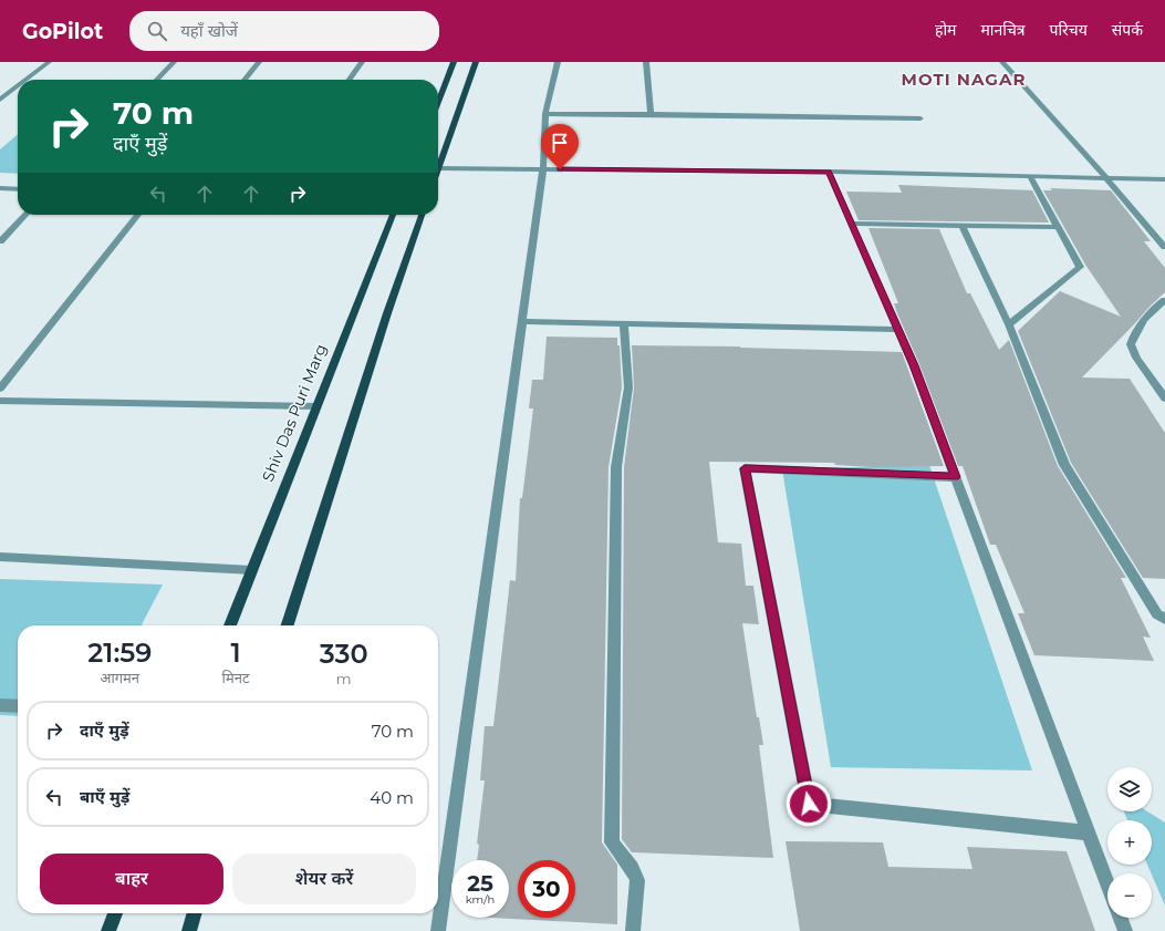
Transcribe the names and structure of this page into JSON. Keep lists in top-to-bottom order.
{
  "streets": {
    "main road": ["Shiv Das Puri Marg"]
  },
  "districts": ["MOTI NAGAR"],
  "page": {
    "header": "GoPilot",
    "search": "यहाँ खोजें",
    "nav": [
      "होम",
      "मानचित्र",
      "परिचय",
      "संपर्क"
    ],
    "turn": ["70 m", "दाएँ मुड़ें"],
    "eta": [
      "21:59",
      "आगमन",
      "1",
      "मिनट",
      "330",
      "m"
    ],
    "list": [
      {
        "name": "दाएँ मुड़ें",
        "value": "70 m"
      },
      {
        "name": "बाएँ मुड़ें",
        "value": "40 m"
      }
    ],
    "map_buttons": ["+", "−"],
    "buttons": ["बाहर", "शेयर करें"],
    "speed": "25 km/h",
    "limit": "30"
  }
}
